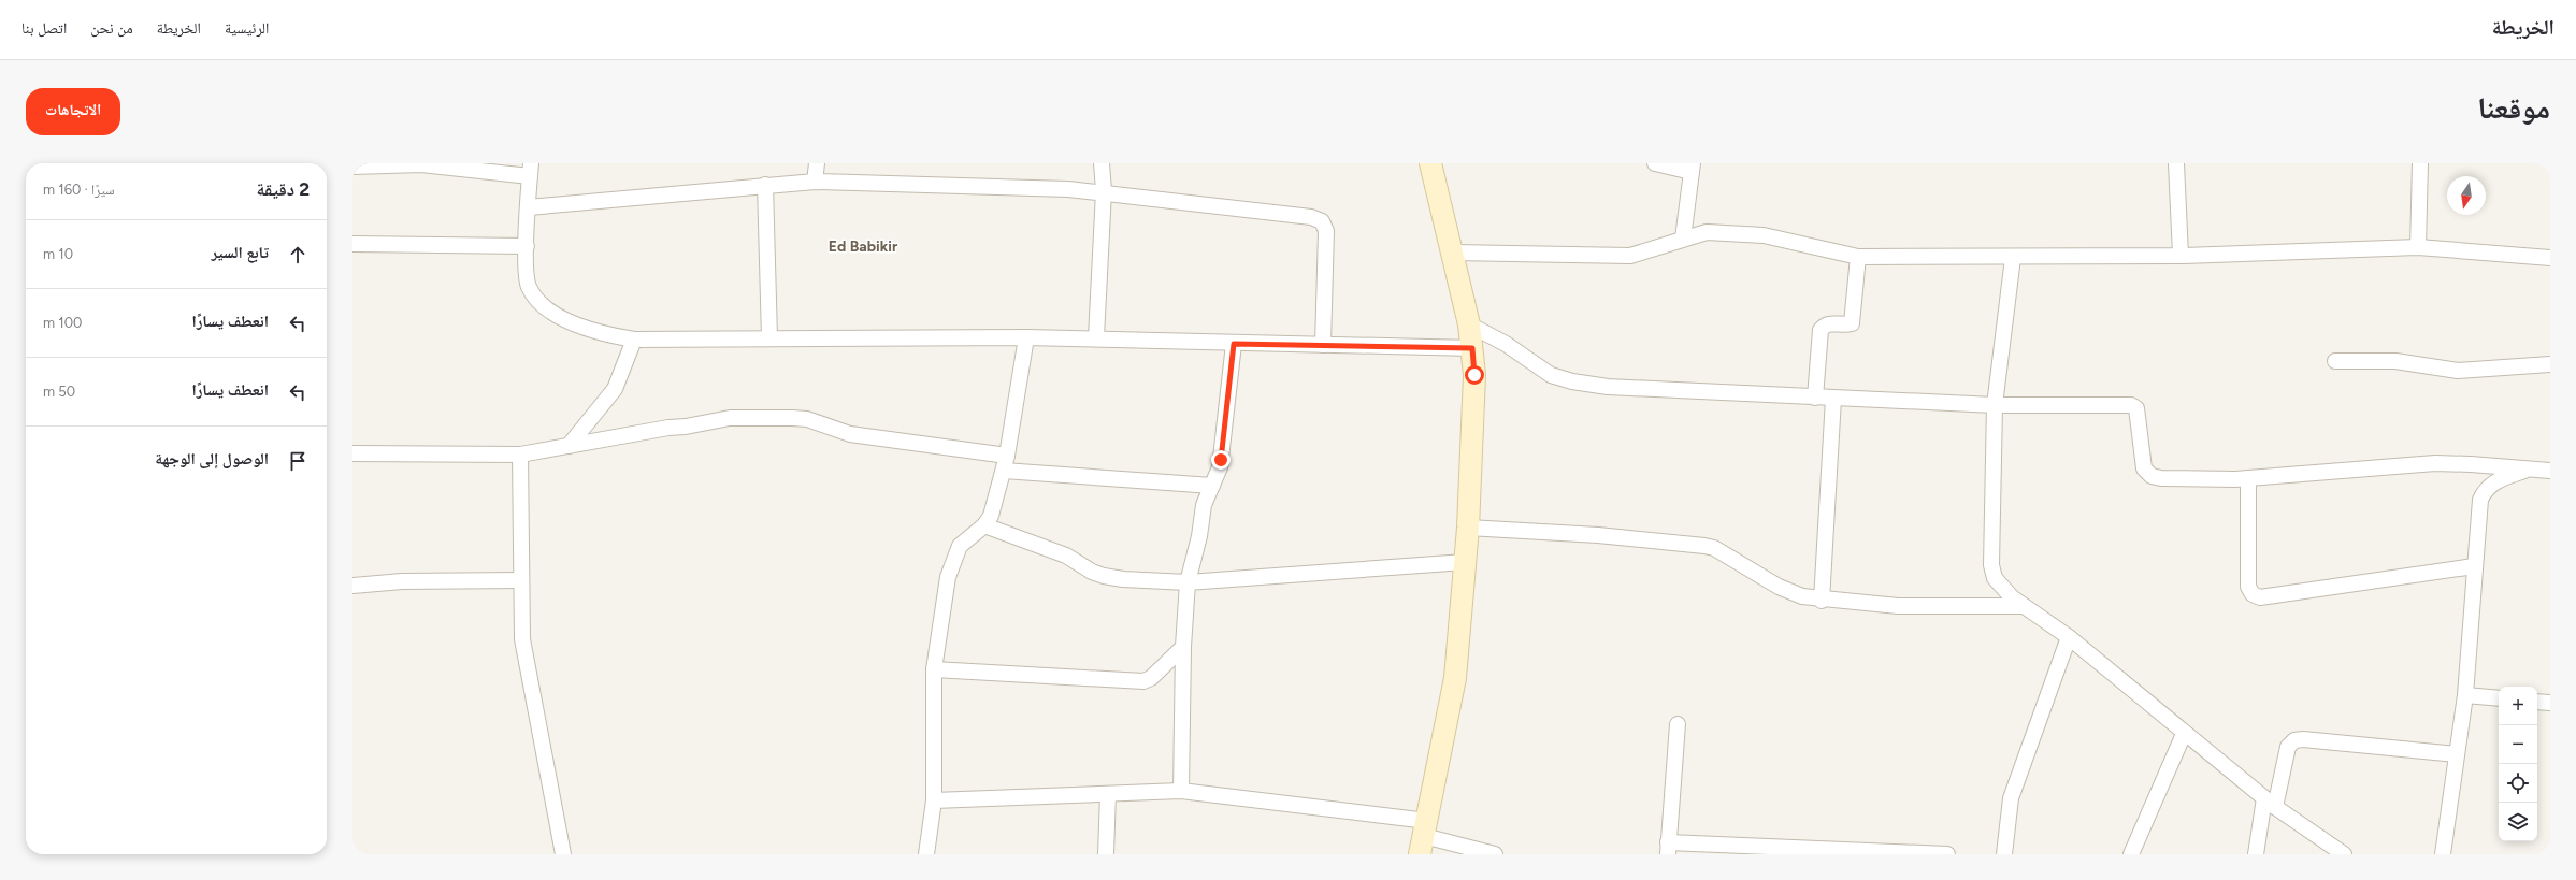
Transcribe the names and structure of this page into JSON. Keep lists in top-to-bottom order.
{
  "districts": ["Ed Babikir"],
  "north": "bottom",
  "page": {
    "header": "الخريطة",
    "nav": [
      "الرئيسية",
      "الخريطة",
      "من نحن",
      "اتصل بنا"
    ],
    "title": "موقعنا",
    "buttons": "الاتجاهات",
    "heading": ["2 دقيقة", "سيرًا · 160 m"],
    "list": [
      ["تابع السير", "10 m"],
      ["انعطف يسارًا", "100 m"],
      ["انعطف يسارًا", "50 m"],
      "الوصول إلى الوجهة"
    ],
    "map_buttons": ["+", "−"]
  }
}
